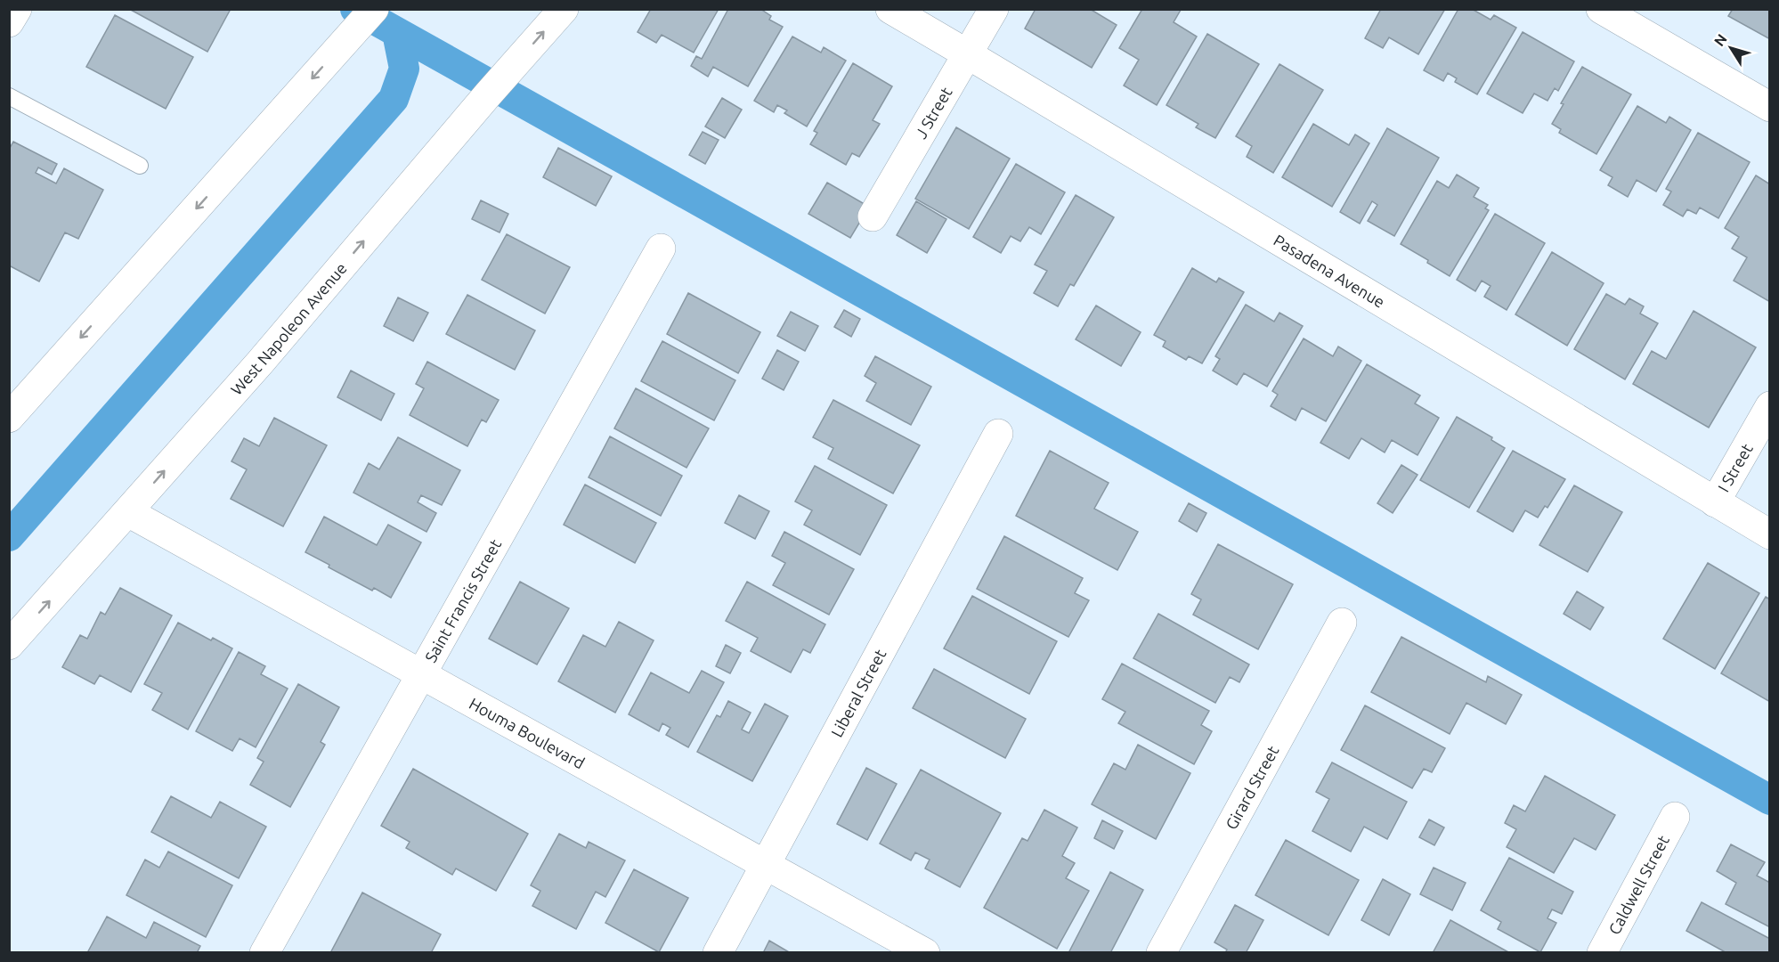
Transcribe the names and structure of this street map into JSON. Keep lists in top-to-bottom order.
{
  "streets": {
    "street": [
      "J Street",
      "Pasadena Avenue",
      "West Napoleon Avenue",
      "I Street",
      "Saint Francis Street",
      "Liberal Street",
      "Houma Boulevard",
      "Girard Street",
      "Caldwell Street"
    ]
  },
  "crossings": [
    ["J Street", "Pasadena Avenue"],
    ["Pasadena Avenue", "I Street"],
    ["West Napoleon Avenue", "Houma Boulevard"],
    ["Saint Francis Street", "Houma Boulevard"],
    ["Liberal Street", "Houma Boulevard"]
  ],
  "north": "top left"
}
